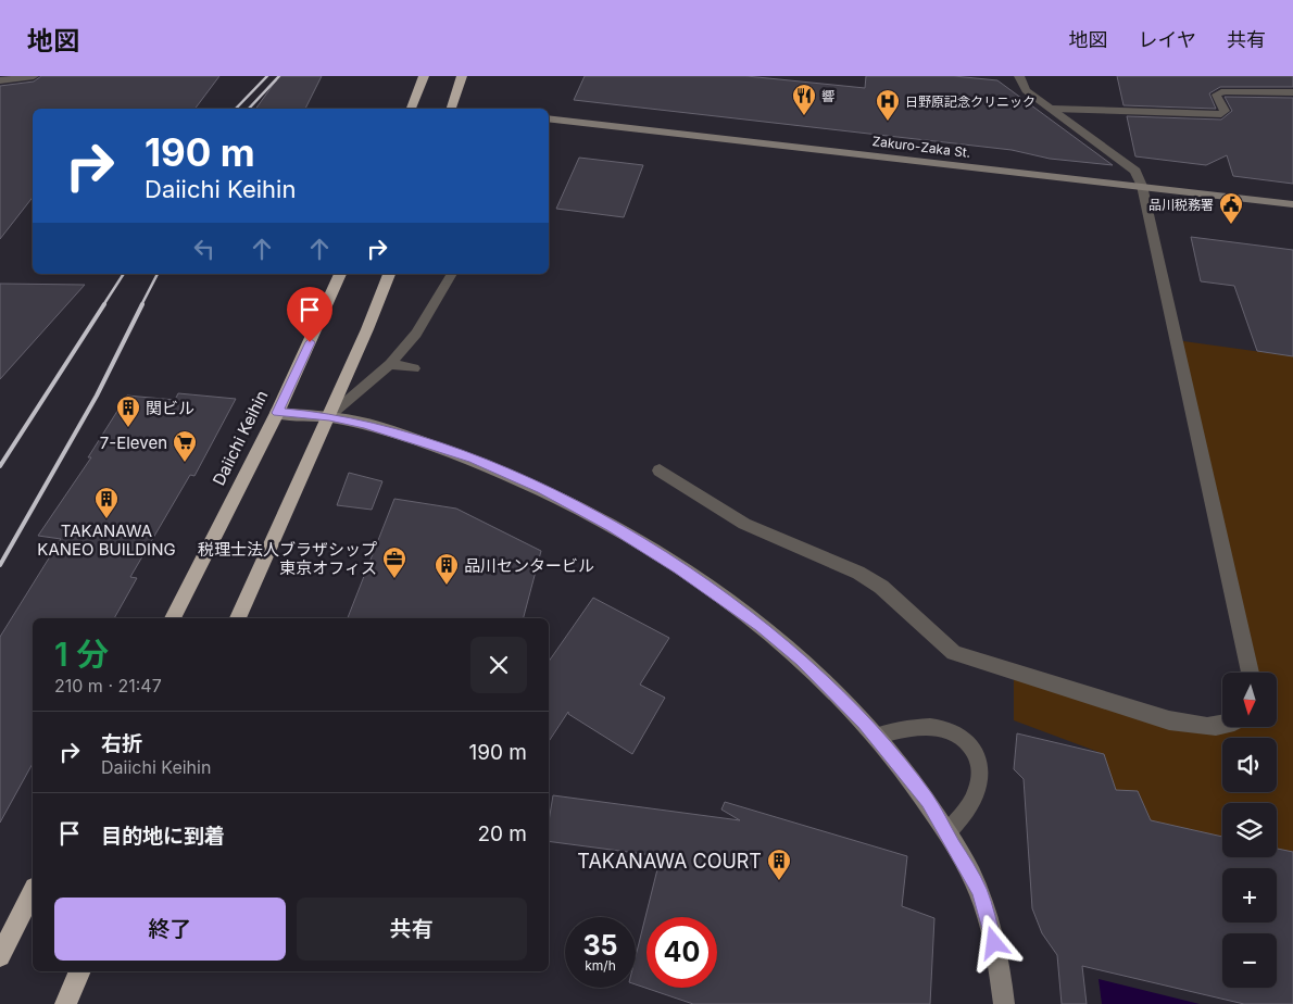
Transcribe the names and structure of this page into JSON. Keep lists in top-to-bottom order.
{
  "streets": {
    "highway": ["Daiichi Keihin"],
    "street": ["Zakuro-Zaka St."]
  },
  "places": {
    "restaurant": ["響"],
    "hospital": ["日野原記念クリニック"],
    "public building": ["品川税務署"],
    "building": [
      "関ビル",
      "TAKANAWA KANEO BUILDING",
      "品川センタービル",
      "TAKANAWA COURT"
    ],
    "supermarket": ["7-Eleven"],
    "office": ["税理士法人ブラザシップ 東京オフィス"]
  },
  "north": "bottom",
  "page": {
    "header": "地図",
    "nav": ["地図", "レイヤ", "共有"],
    "turn": ["190 m", "Daiichi Keihin"],
    "heading": ["1 分", "210 m · 21:47"],
    "map_buttons": ["+", "−"],
    "list": [
      {
        "name": "右折",
        "note": "Daiichi Keihin",
        "value": "190 m"
      },
      {
        "name": "目的地に到着",
        "value": "20 m"
      }
    ],
    "buttons": ["終了", "共有"],
    "speed": "35 km/h",
    "limit": "40"
  }
}
